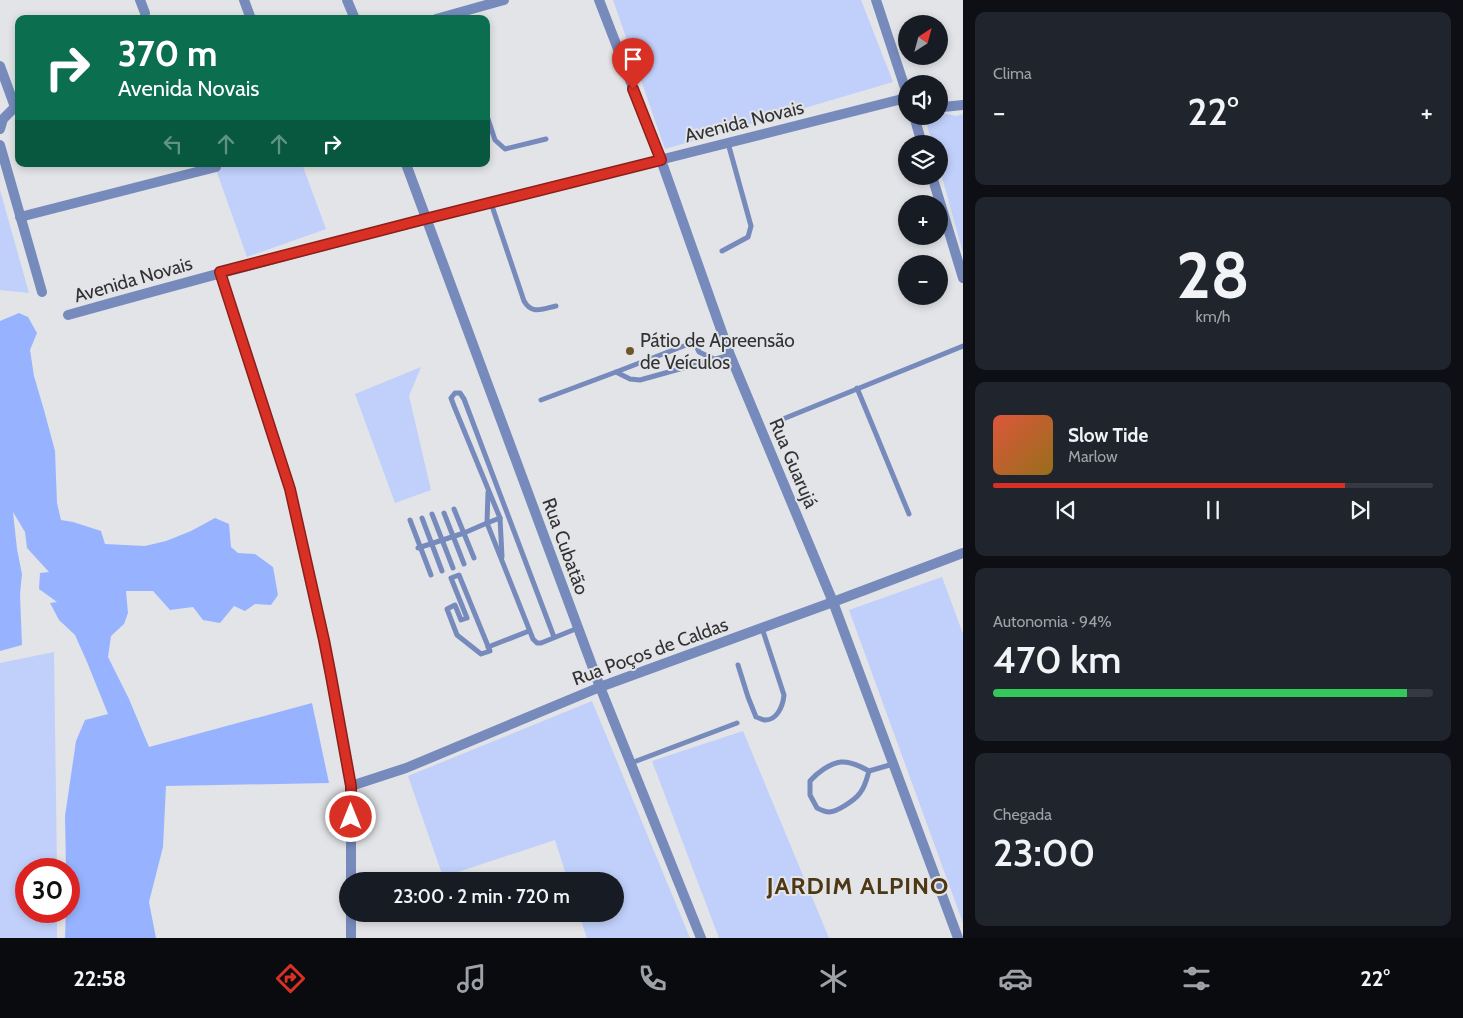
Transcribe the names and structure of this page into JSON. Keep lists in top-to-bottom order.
{
  "streets": {
    "street": [
      "Avenida Novais",
      "Rua Guarujá",
      "Rua Cubatão",
      "Rua Poços de Caldas"
    ]
  },
  "crossings": [
    ["Avenida Novais", "Rua Guarujá"],
    ["Avenida Novais", "Rua Cubatão"],
    ["Rua Guarujá", "Rua Poços de Caldas"],
    ["Rua Cubatão", "Rua Poços de Caldas"]
  ],
  "districts": ["JARDIM ALPINO"],
  "places": ["Pátio de Apreensão de Veículos"],
  "north": "top right",
  "page": {
    "tile": [
      "Clima",
      ["28", "km/h"],
      ["Autonomia · 94%", "470 km"],
      ["Chegada", "23:00"]
    ],
    "map_buttons": ["+", "−"],
    "turn": ["370 m", "Avenida Novais"],
    "heat": ["−", "22°", "+"],
    "song": ["Slow Tide", "Marlow"],
    "limit": "30",
    "trip": "23:00 · 2 min · 720 m",
    "tabs": ["22:58", "22°"]
  }
}
